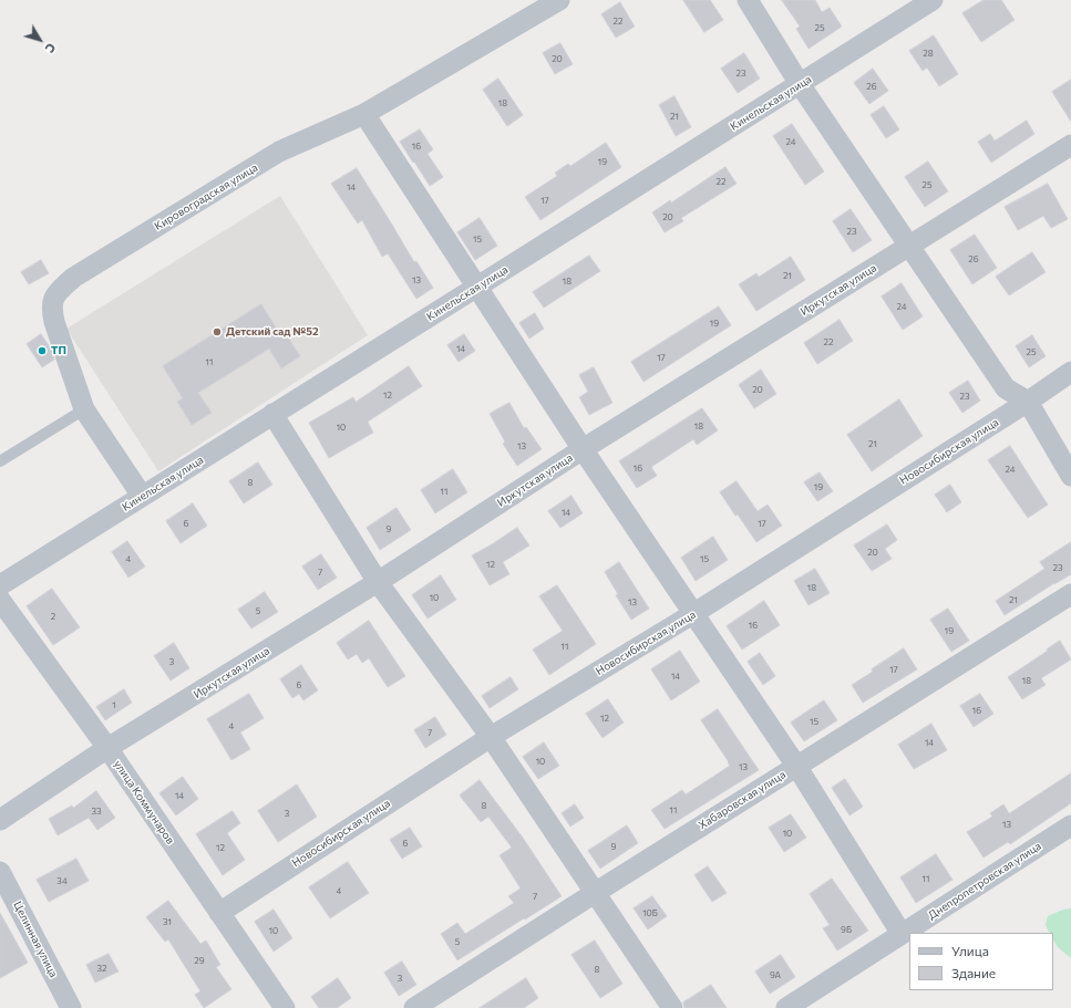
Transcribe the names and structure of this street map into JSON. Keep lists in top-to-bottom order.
{
  "streets": {
    "street": [
      "Кинельская улица",
      "Кировоградская улица",
      "Иркутская улица",
      "Новосибирская улица",
      "Хабаровская улица",
      "улица Коммунаров",
      "Днепропетровская улица",
      "Целинная улица"
    ]
  },
  "crossings": [
    ["Кинельская улица", "Кировоградская улица"],
    ["Иркутская улица", "улица Коммунаров"],
    ["Новосибирская улица", "улица Коммунаров"]
  ],
  "places": ["Детский сад №52", "ТП"],
  "house_numbers": [
    "22",
    "25",
    "28",
    "20",
    "23",
    "26",
    "18",
    "21",
    "24",
    "16",
    "19",
    "22",
    "25",
    "14",
    "17",
    "20",
    "23",
    "15",
    "26",
    "21",
    "13",
    "18",
    "24",
    "19",
    "22",
    "14",
    "25",
    "17",
    "11",
    "20",
    "12",
    "23",
    "18",
    "10",
    "21",
    "13",
    "16",
    "24",
    "8",
    "19",
    "11",
    "14",
    "6",
    "17",
    "9",
    "20",
    "4",
    "15",
    "12",
    "23",
    "7",
    "18",
    "10",
    "21",
    "13",
    "5",
    "2",
    "16",
    "19",
    "11",
    "3",
    "17",
    "14",
    "18",
    "6",
    "1",
    "16",
    "12",
    "15",
    "4",
    "7",
    "14",
    "10",
    "13",
    "14",
    "8",
    "11",
    "33",
    "3",
    "13",
    "10",
    "6",
    "9",
    "12",
    "11",
    "34",
    "4",
    "7",
    "10Б",
    "31",
    "9Б",
    "10",
    "5",
    "29",
    "32",
    "8",
    "9А",
    "3"
  ],
  "legend": ["Улица", "Здание"],
  "north": "bottom right"
}
